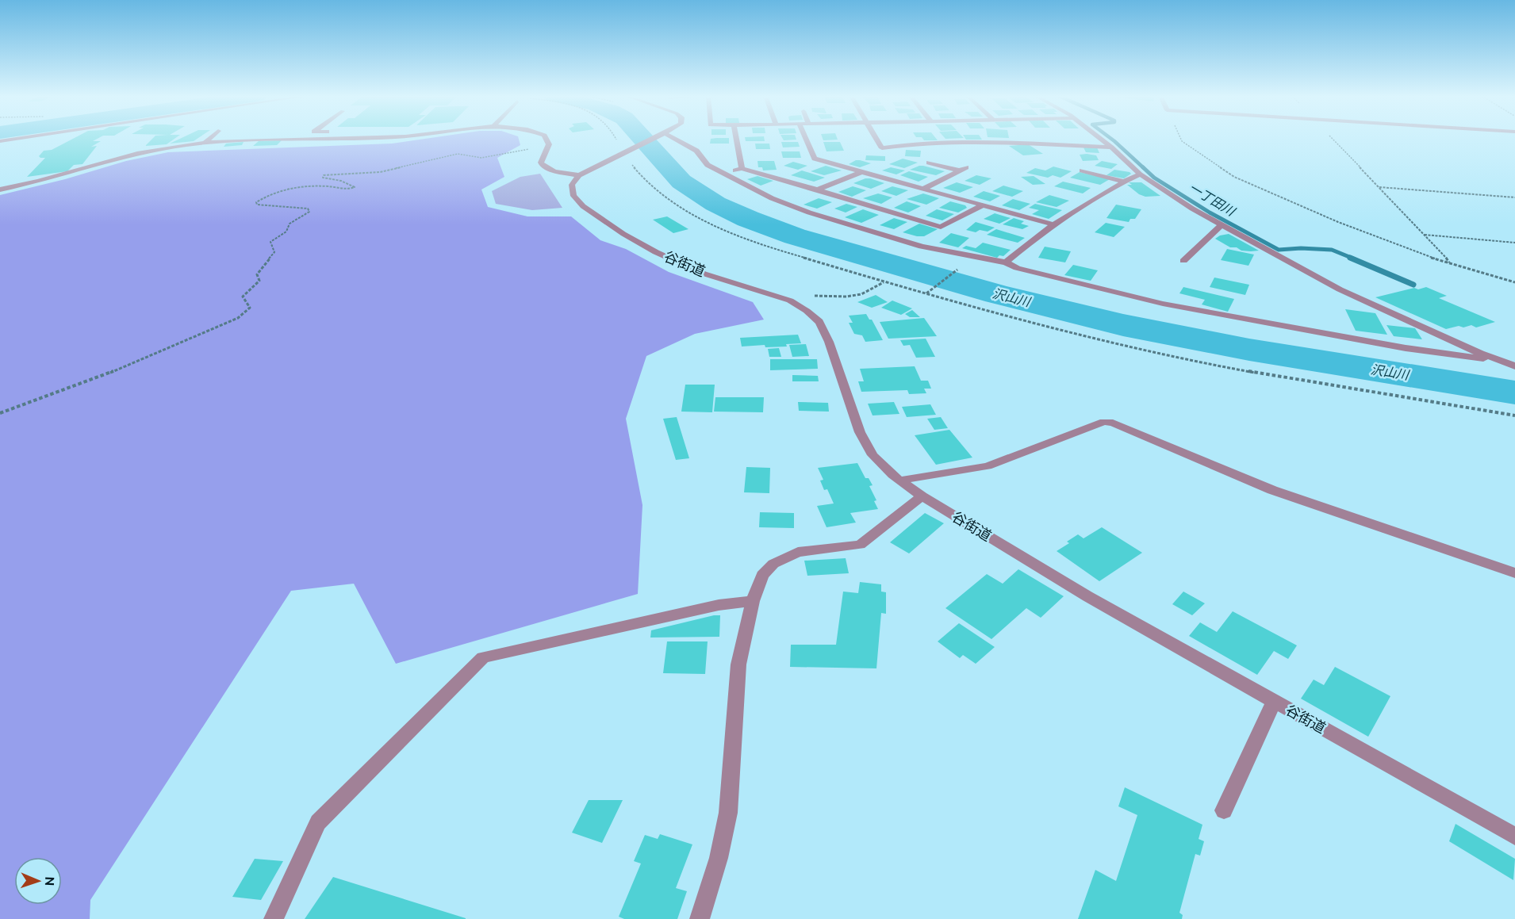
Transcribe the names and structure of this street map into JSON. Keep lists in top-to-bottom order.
{
  "streets": {
    "street": ["谷街道"]
  },
  "water": ["一丁田川", "沢山川"],
  "north": "right"
}
